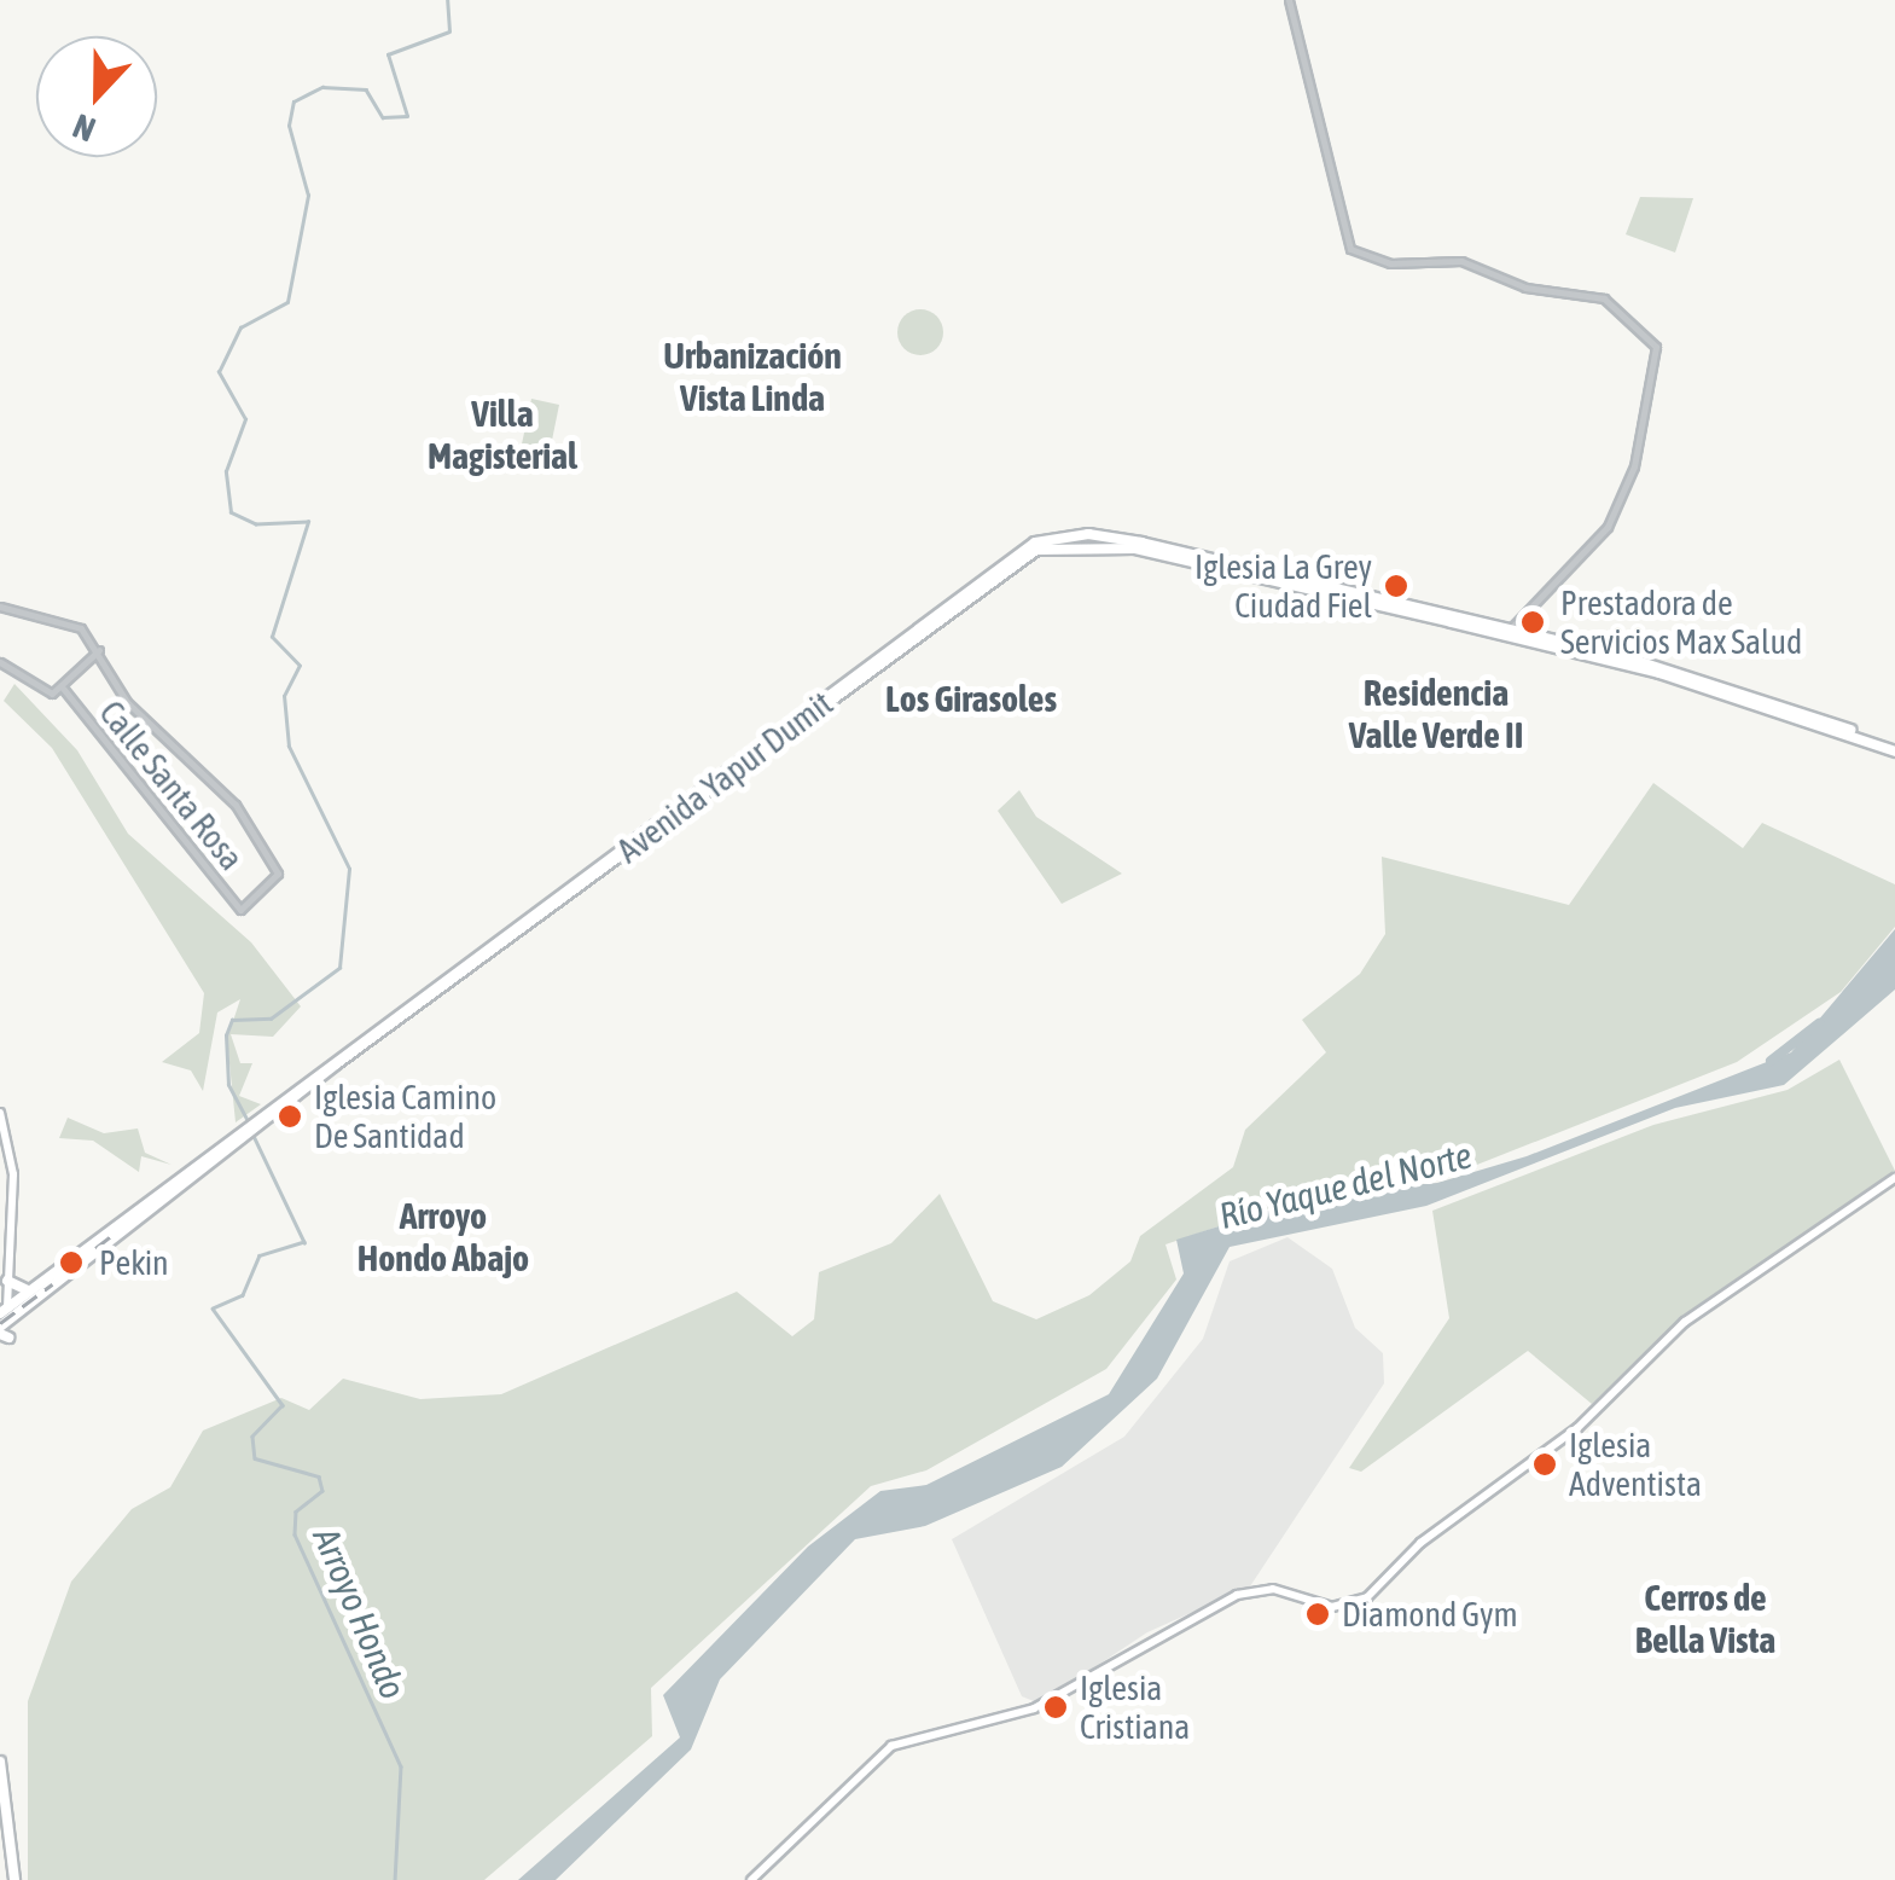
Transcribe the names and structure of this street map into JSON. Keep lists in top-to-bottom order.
{
  "streets": {
    "main road": ["Avenida Yapur Dumit"],
    "street": ["Calle Santa Rosa"]
  },
  "districts": [
    "Urbanización Vista Linda",
    "Villa Magisterial",
    "Residencia Valle Verde II",
    "Los Girasoles",
    "Arroyo Hondo Abajo",
    "Cerros de Bella Vista"
  ],
  "water": ["Río Yaque del Norte", "Arroyo Hondo"],
  "places": [
    "Iglesia La Grey Ciudad Fiel",
    "Prestadora de Servicios Max Salud",
    "Iglesia Camino De Santidad",
    "Pekin",
    "Iglesia Adventista",
    "Diamond Gym",
    "Iglesia Cristiana"
  ],
  "north": "bottom"
}
